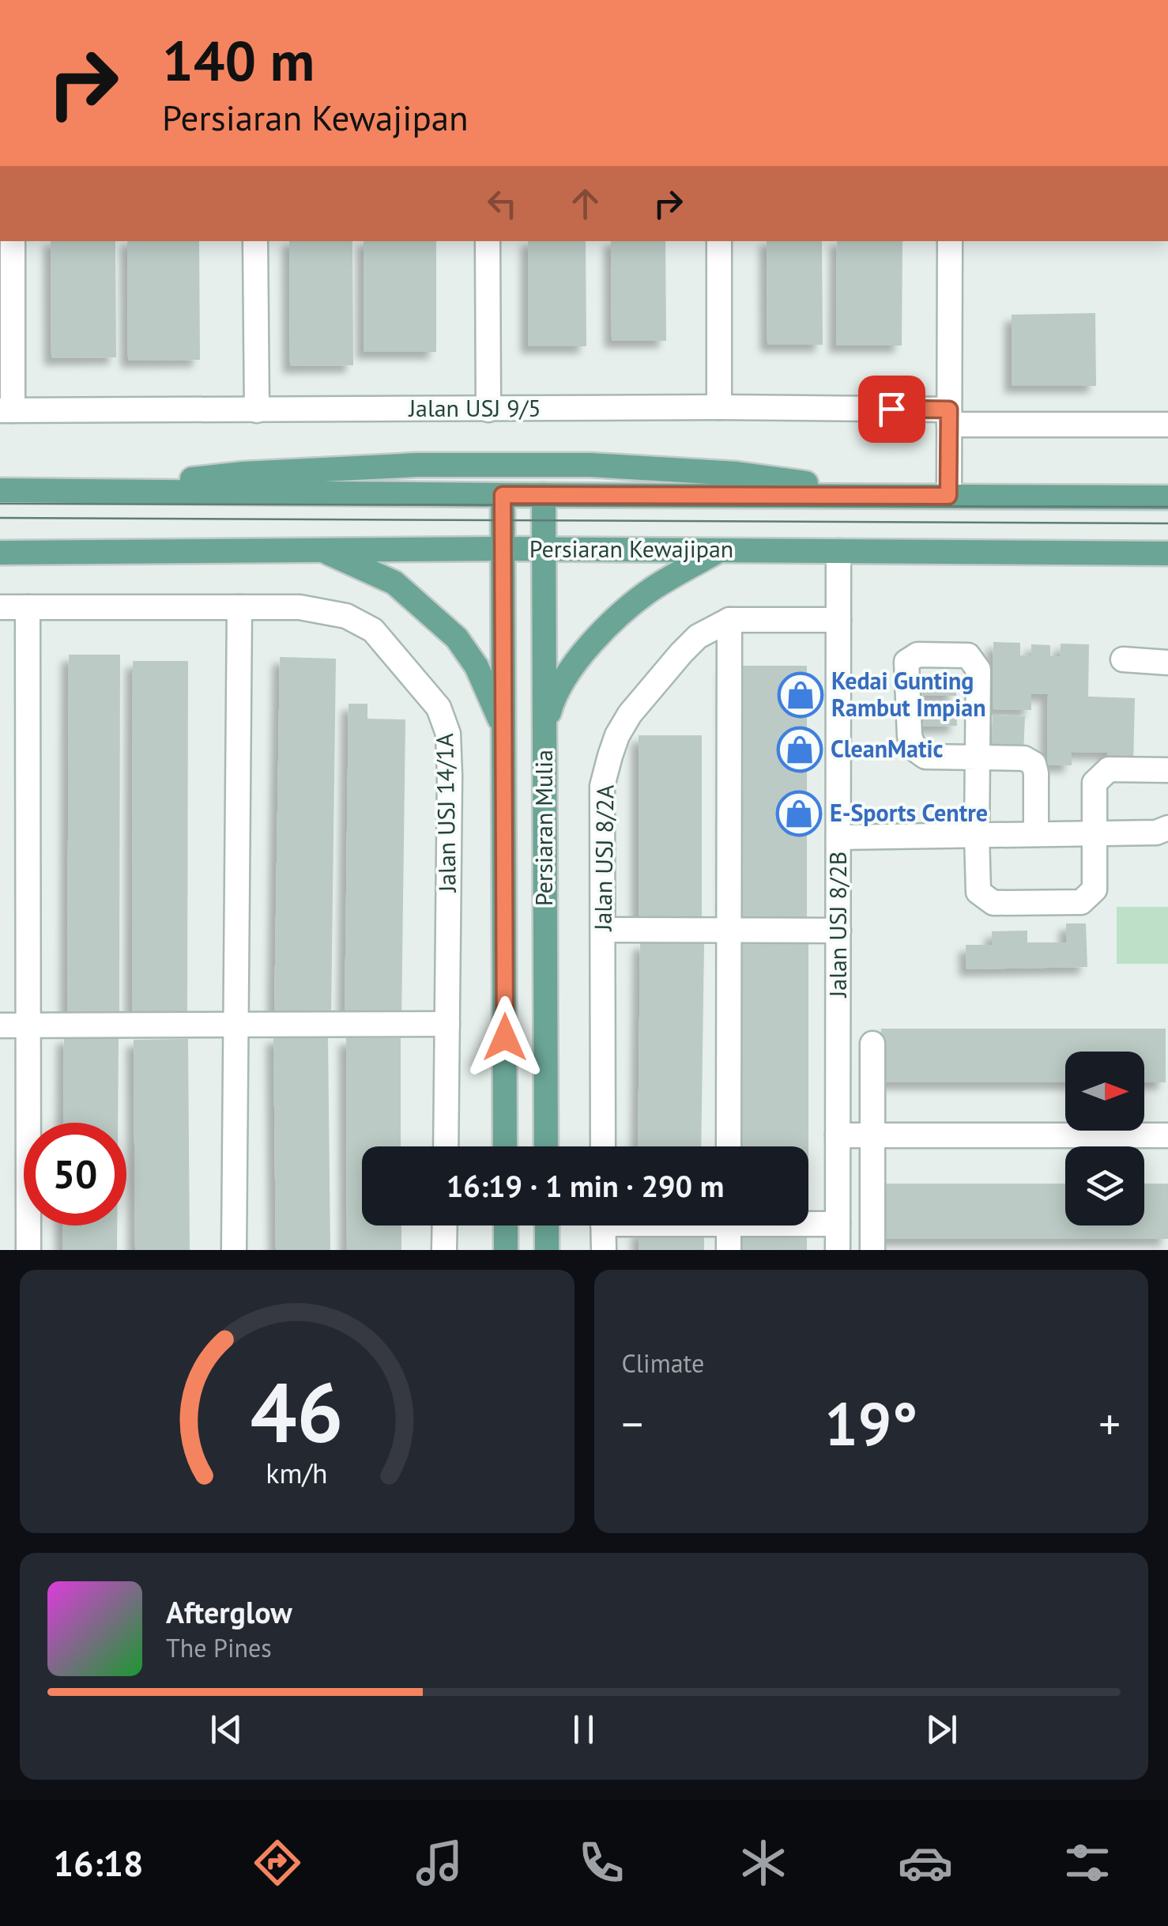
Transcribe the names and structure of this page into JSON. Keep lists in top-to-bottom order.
{
  "streets": {
    "main road": ["Persiaran Kewajipan", "Persiaran Mulia"],
    "street": [
      "Jalan USJ 9/5",
      "Jalan USJ 14/1A",
      "Jalan USJ 8/2A",
      "Jalan USJ 8/2B"
    ]
  },
  "crossings": [
    ["Persiaran Kewajipan", "Persiaran Mulia"],
    ["Persiaran Kewajipan", "Jalan USJ 8/2B"]
  ],
  "places": {
    "shop": ["Kedai Gunting Rambut Impian", "CleanMatic", "E-Sports Centre"]
  },
  "north": "right",
  "page": {
    "turn": ["140 m", "Persiaran Kewajipan"],
    "limit": "50",
    "trip": "16:19 · 1 min · 290 m",
    "tile": "Climate",
    "heat": ["−", "19°", "+"],
    "song": ["Afterglow", "The Pines"],
    "tabs": "16:18",
    "gauge": ["46", "km/h"]
  }
}
